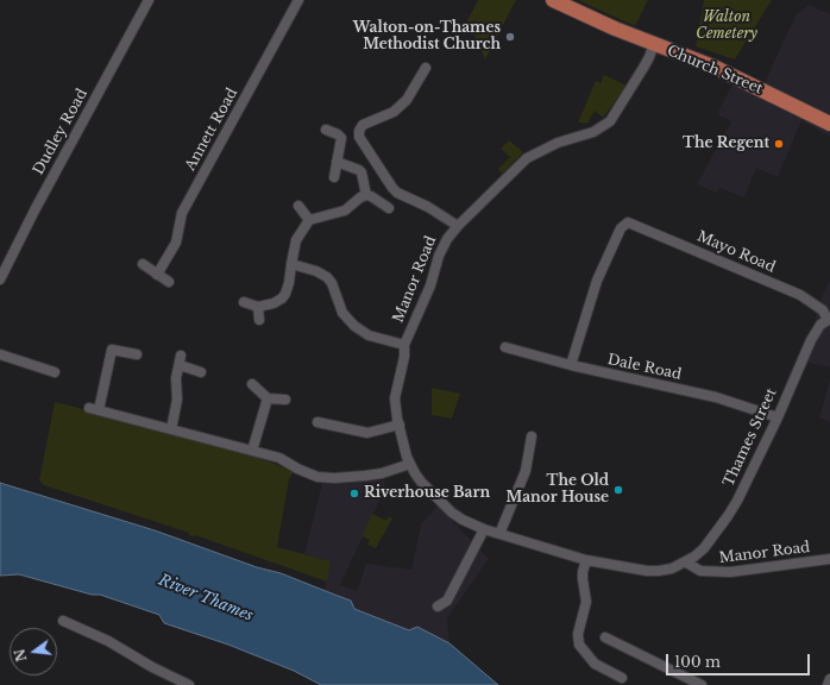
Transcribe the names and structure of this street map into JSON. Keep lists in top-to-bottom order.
{
  "streets": {
    "main road": ["Church Street"],
    "street": [
      "Annett Road",
      "Dudley Road",
      "Mayo Road",
      "Manor Road",
      "Dale Road",
      "Thames Street"
    ]
  },
  "crossings": [
    ["Church Street", "Manor Road"],
    ["Mayo Road", "Dale Road"],
    ["Mayo Road", "Thames Street"],
    ["Manor Road", "Thames Street"],
    ["Dale Road", "Thames Street"]
  ],
  "water": ["River Thames"],
  "parks": ["Walton Cemetery"],
  "places": [
    "Walton-on-Thames Methodist Church",
    "The Regent",
    "The Old Manor House",
    "Riverhouse Barn"
  ],
  "scale_bar": "100 m",
  "north": "left"
}
